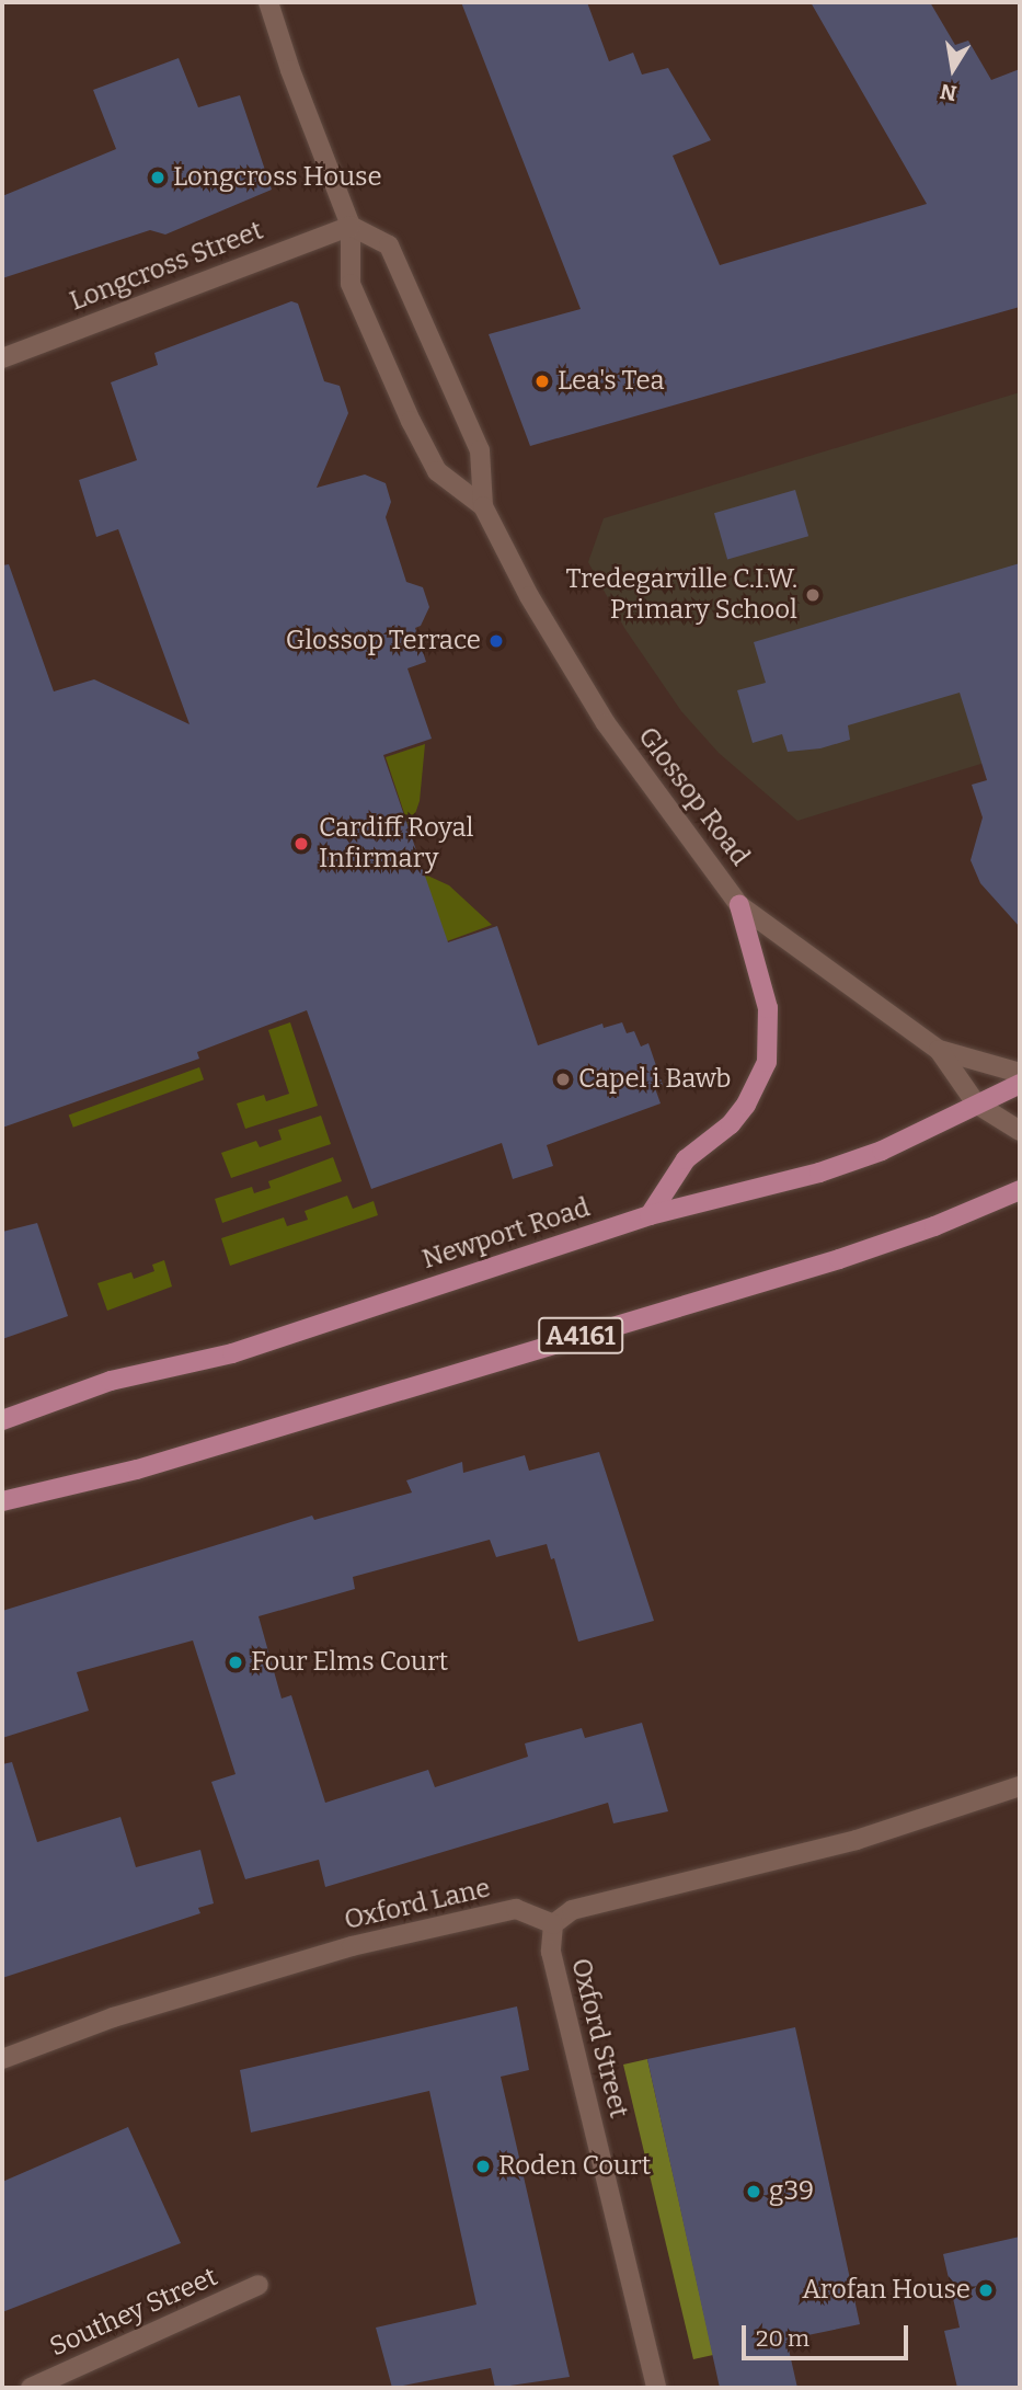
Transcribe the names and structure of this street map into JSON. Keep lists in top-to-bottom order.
{
  "streets": {
    "main road": ["Newport Road", "A4161"],
    "street": [
      "Longcross Street",
      "Glossop Road",
      "Oxford Lane",
      "Oxford Street",
      "Southey Street"
    ]
  },
  "crossings": [
    ["Longcross Street", "Glossop Road"],
    ["Glossop Road", "Newport Road"],
    ["Oxford Lane", "Oxford Street"]
  ],
  "places": [
    "Longcross House",
    "Lea's Tea",
    "Tredegarville C.I.W. Primary School",
    "Glossop Terrace",
    "Cardiff Royal Infirmary",
    "Capel i Bawb",
    "Four Elms Court",
    "Roden Court",
    "g39",
    "Arofan House"
  ],
  "scale_bar": "20 m",
  "north": "bottom"
}
